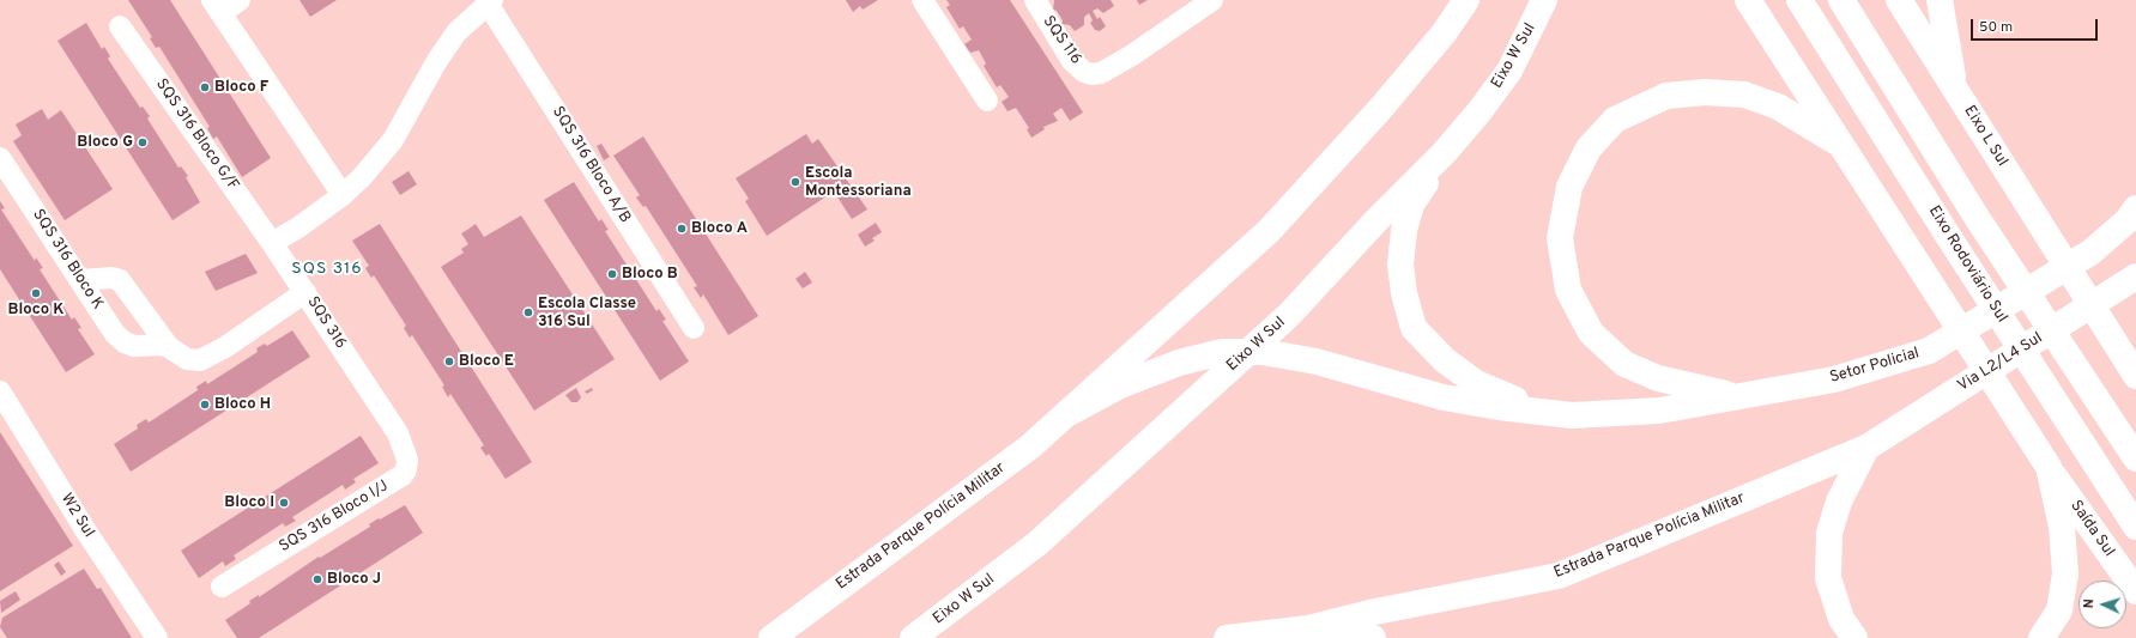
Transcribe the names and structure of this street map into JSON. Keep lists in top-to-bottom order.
{
  "streets": {
    "main road": [
      "Eixo W Sul",
      "Eixo L Sul",
      "Eixo Rodoviário Sul",
      "Via L2/L4 Sul",
      "Setor Policial",
      "Estrada Parque Polícia Militar",
      "Saída Sul"
    ],
    "street": [
      "SQS 116",
      "SQS 316 Bloco G/F",
      "SQS 316 Bloco A/B",
      "SQS 316 Bloco K",
      "SQS 316",
      "W2 Sul",
      "SQS 316 Bloco I/J"
    ]
  },
  "crossings": [
    ["SQS 316 Bloco G/F", "SQS 316"],
    ["SQS 316", "SQS 316 Bloco I/J"],
    ["Via L2/L4 Sul", "Estrada Parque Polícia Militar"]
  ],
  "districts": ["SQS 316"],
  "places": [
    "Bloco F",
    "Bloco G",
    "Escola Montessoriana",
    "Bloco A",
    "Bloco B",
    "Bloco K",
    "Escola Classe 316 Sul",
    "Bloco E",
    "Bloco H",
    "Bloco I",
    "Bloco J"
  ],
  "scale_bar": "50 m",
  "north": "left"
}
